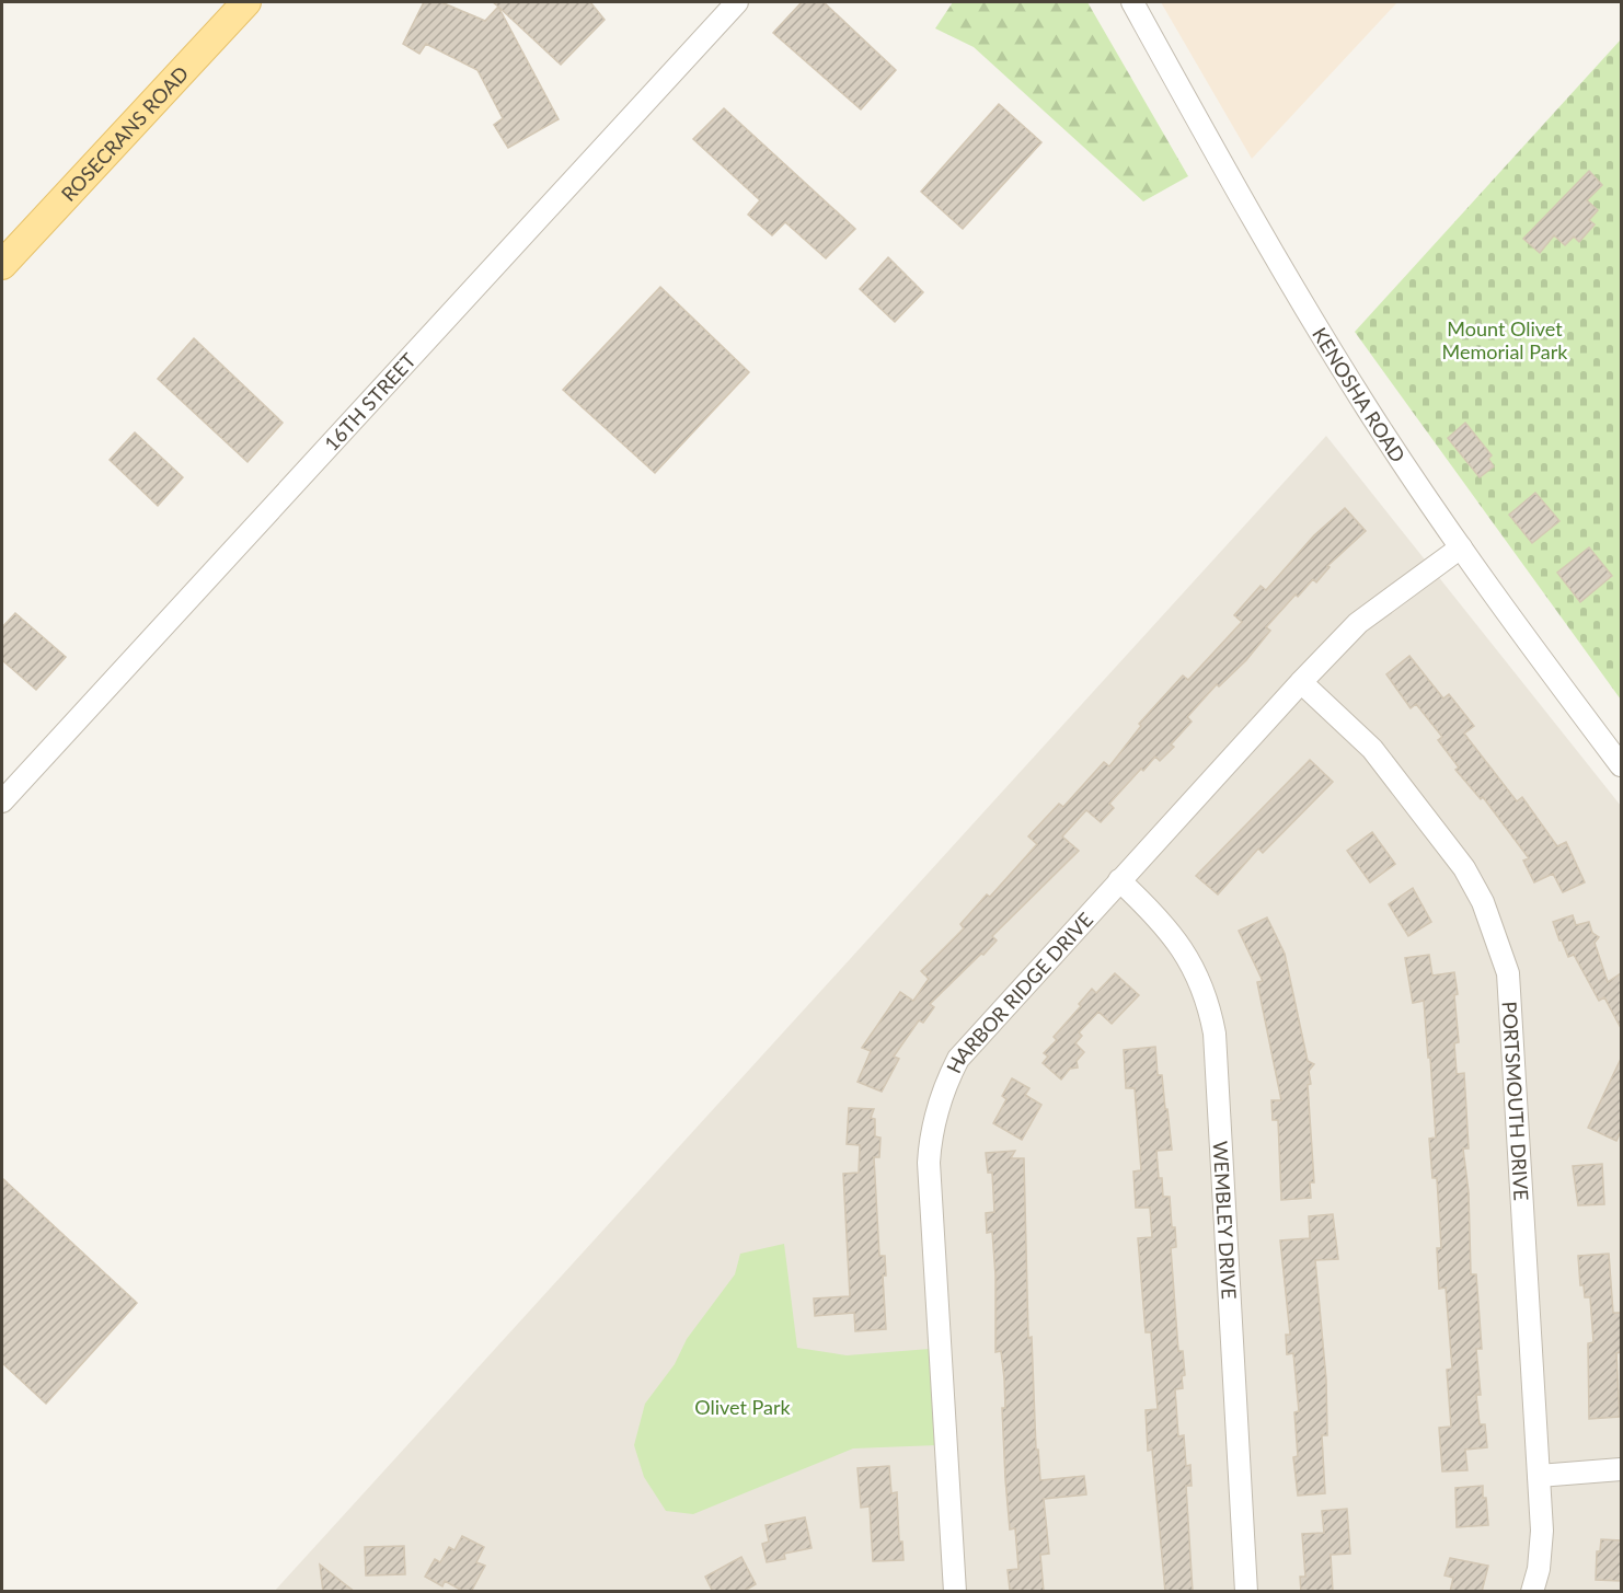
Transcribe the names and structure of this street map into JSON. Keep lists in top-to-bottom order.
{
  "streets": {
    "main road": ["ROSECRANS ROAD"],
    "street": [
      "KENOSHA ROAD",
      "16TH STREET",
      "HARBOR RIDGE DRIVE",
      "PORTSMOUTH DRIVE",
      "WEMBLEY DRIVE"
    ]
  },
  "crossings": [
    ["KENOSHA ROAD", "HARBOR RIDGE DRIVE"],
    ["HARBOR RIDGE DRIVE", "PORTSMOUTH DRIVE"],
    ["HARBOR RIDGE DRIVE", "WEMBLEY DRIVE"]
  ],
  "parks": ["Mount Olivet Memorial Park", "Olivet Park"]
}
